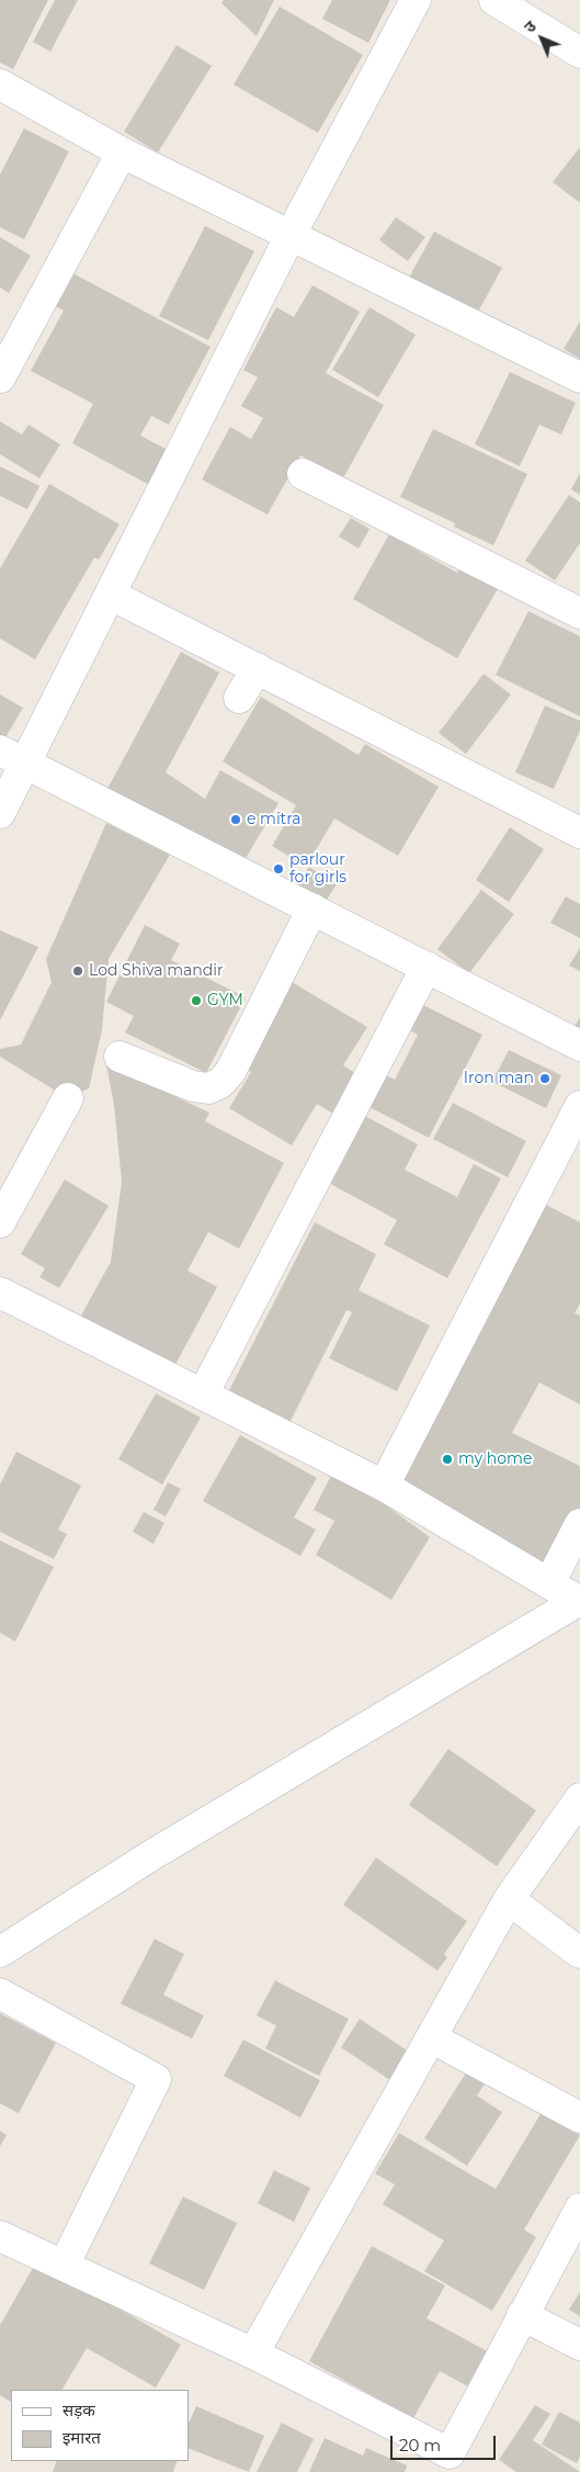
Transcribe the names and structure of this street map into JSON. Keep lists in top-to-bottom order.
{
  "places": [
    "e mitra",
    "parlour for girls",
    "Lod Shiva mandir",
    "GYM",
    "Iron man",
    "my home"
  ],
  "legend": ["सड़क", "इमारत"],
  "scale_bar": "20 m",
  "north": "top left"
}
